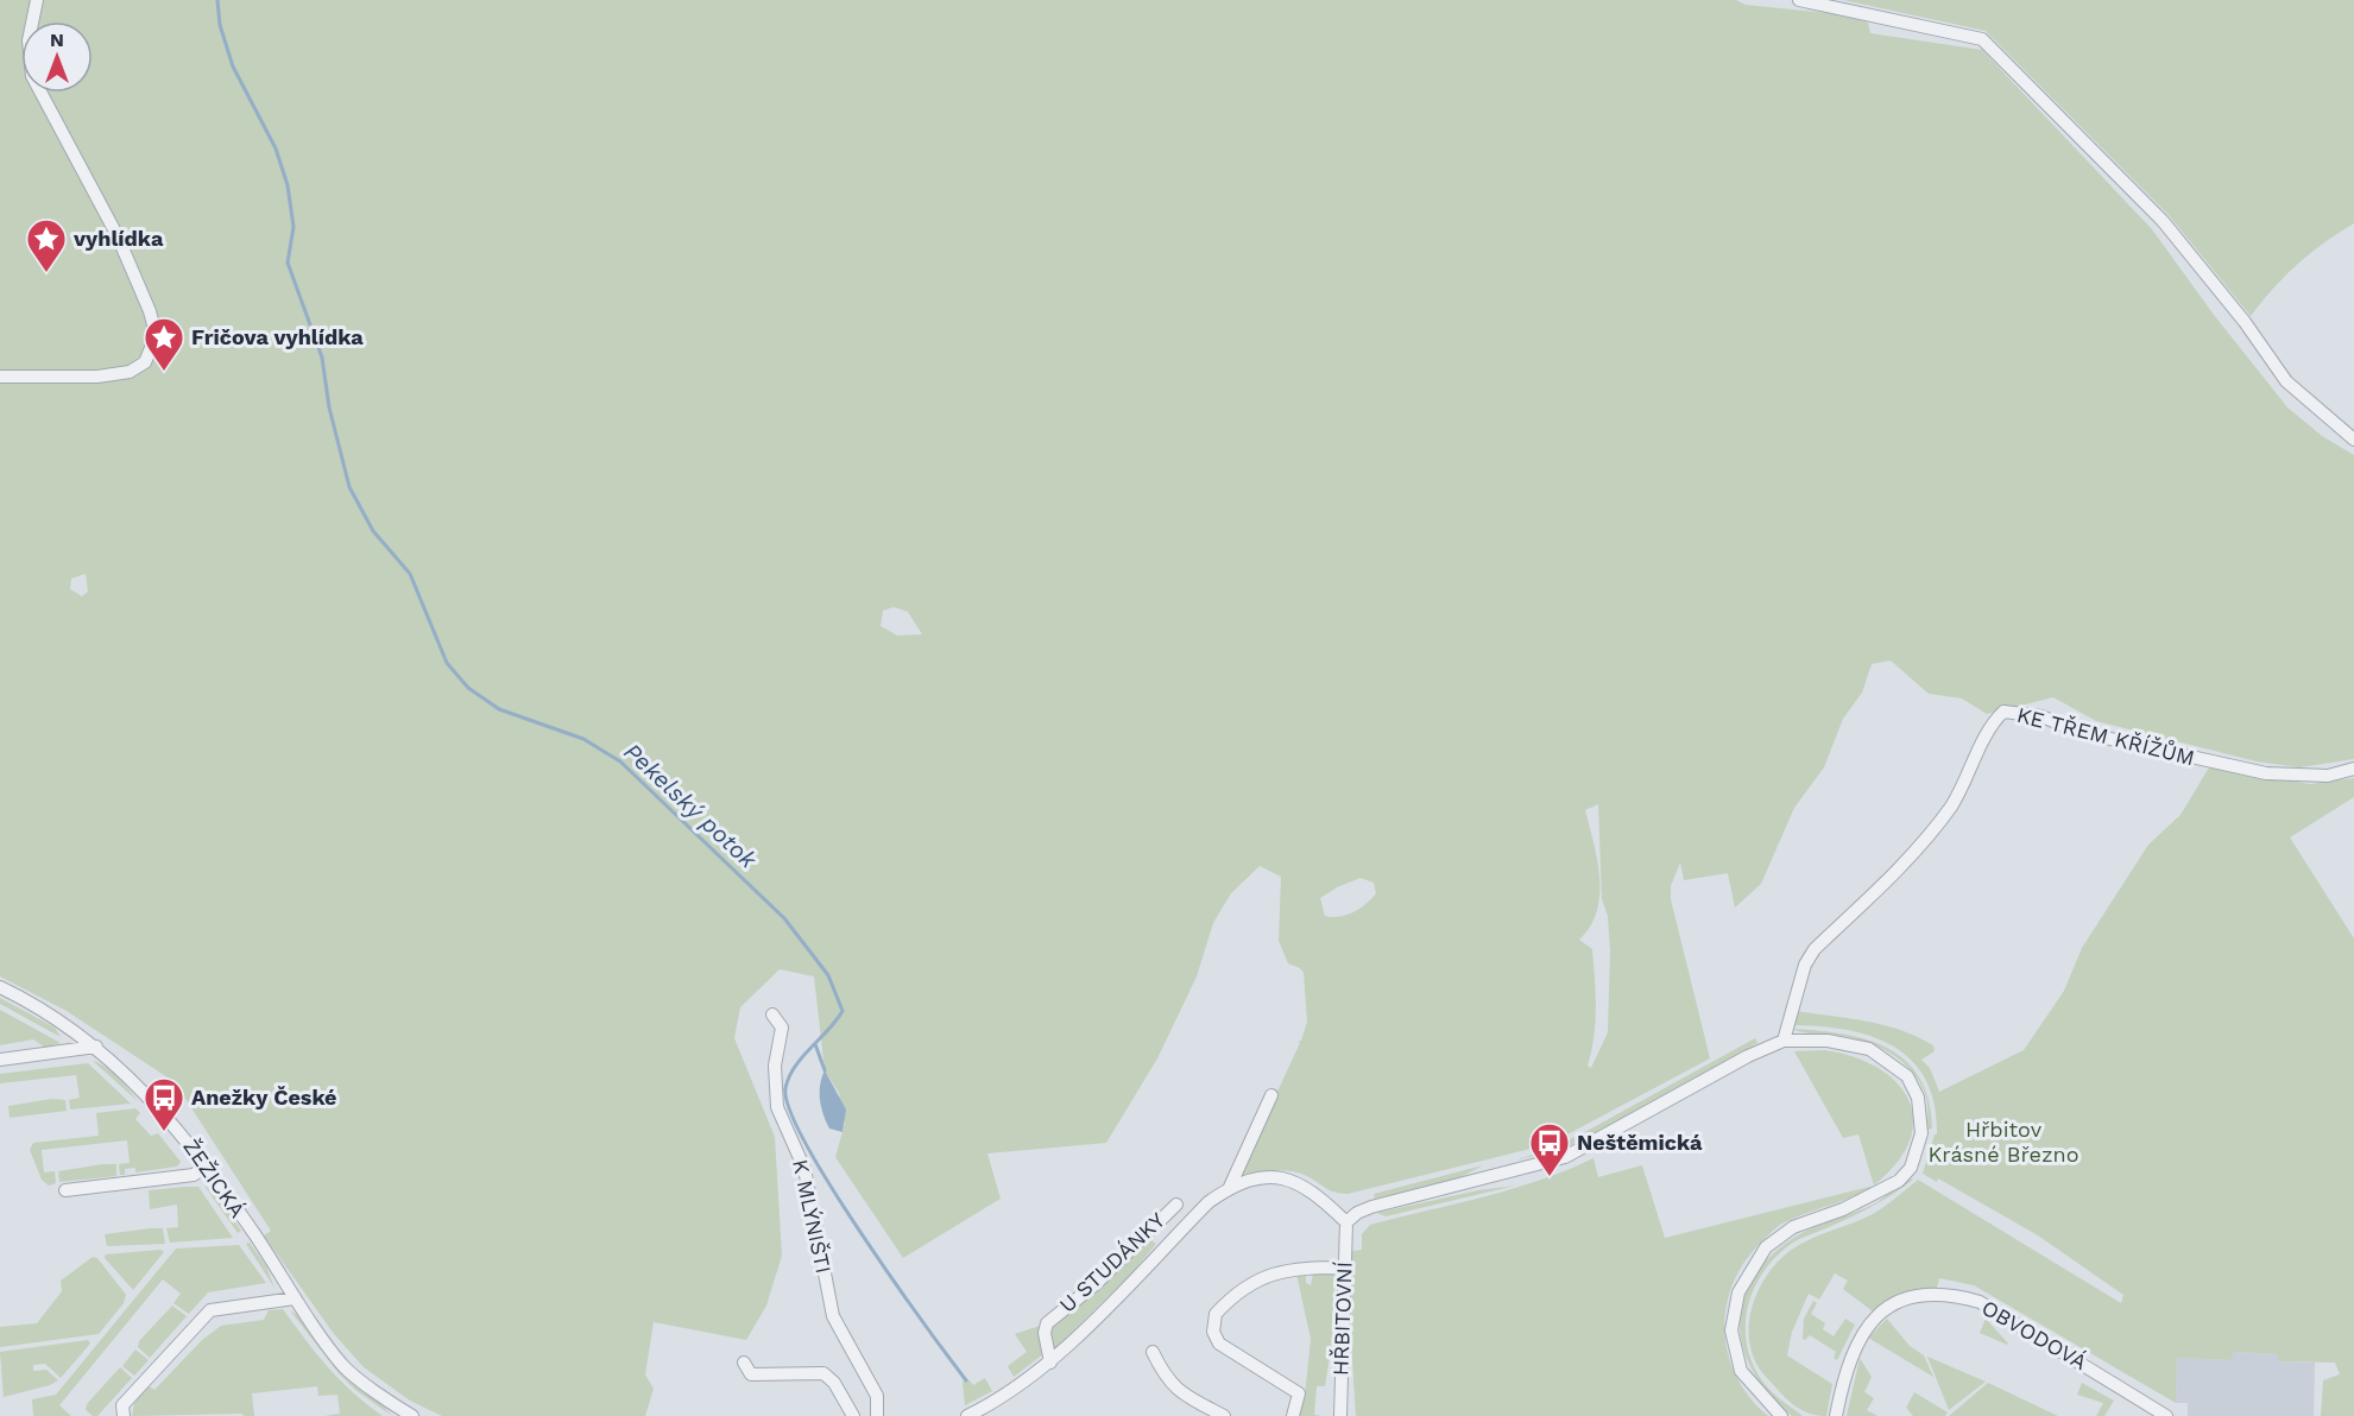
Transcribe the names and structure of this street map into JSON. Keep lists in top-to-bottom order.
{
  "streets": {
    "street": [
      "KE TŘEM KŘÍŽŮM",
      "ŽEŽICKÁ",
      "K MLÝNIŠTI",
      "U STUDÁNKY",
      "HŘBITOVNÍ",
      "OBVODOVÁ"
    ]
  },
  "water": ["Pekelský potok"],
  "parks": ["Hřbitov Krásné Březno"],
  "places": {
    "place": ["vyhlídka", "Fričova vyhlídka"],
    "bus stop": ["Anežky České", "Neštěmická"]
  },
  "north": "top"
}
